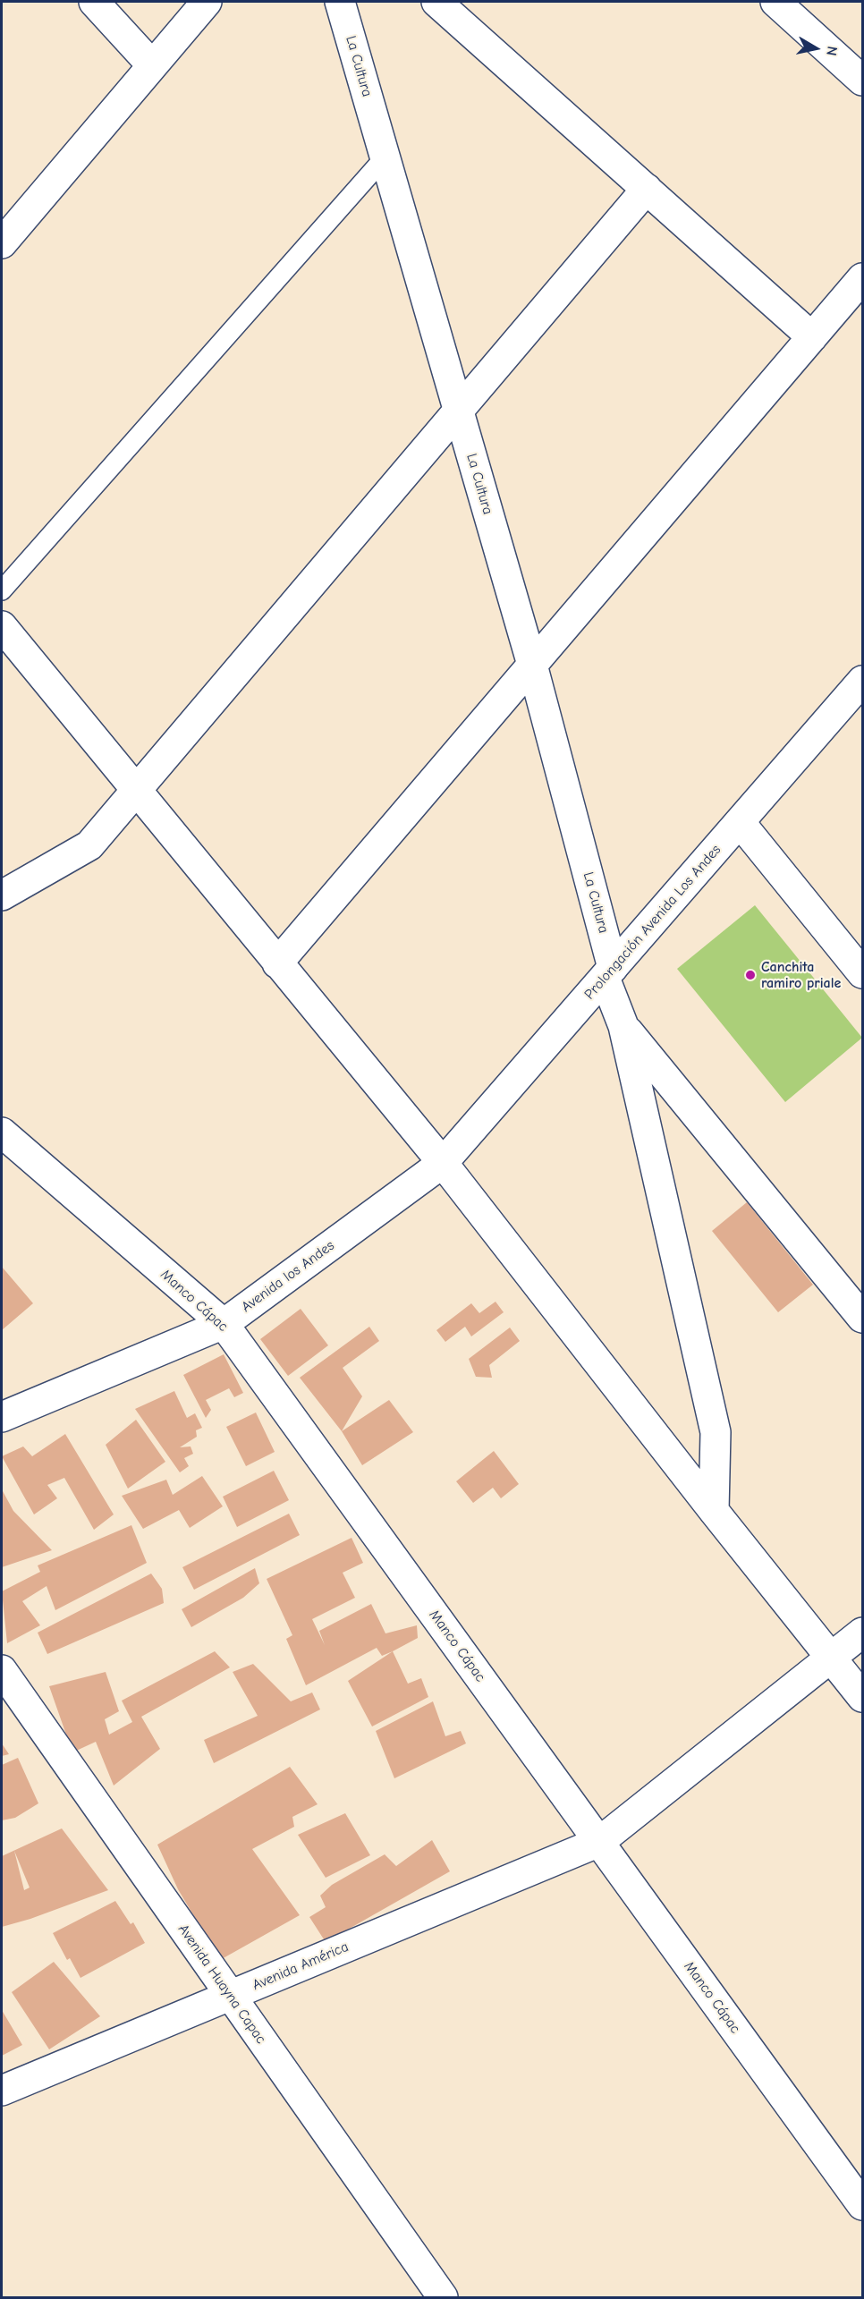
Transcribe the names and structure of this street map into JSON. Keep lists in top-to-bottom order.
{
  "streets": {
    "street": [
      "La Cultura",
      "Prolongación Avenida Los Andes",
      "Avenida los Andes",
      "Manco Cápac",
      "Avenida América",
      "Avenida Huayna Capac"
    ]
  },
  "crossings": [
    ["La Cultura", "Prolongación Avenida Los Andes"],
    ["Prolongación Avenida Los Andes", "Avenida los Andes"],
    ["Avenida los Andes", "Manco Cápac"],
    ["Manco Cápac", "Avenida América"],
    ["Avenida América", "Avenida Huayna Capac"]
  ],
  "places": ["Canchita ramiro priale"],
  "north": "right"
}
